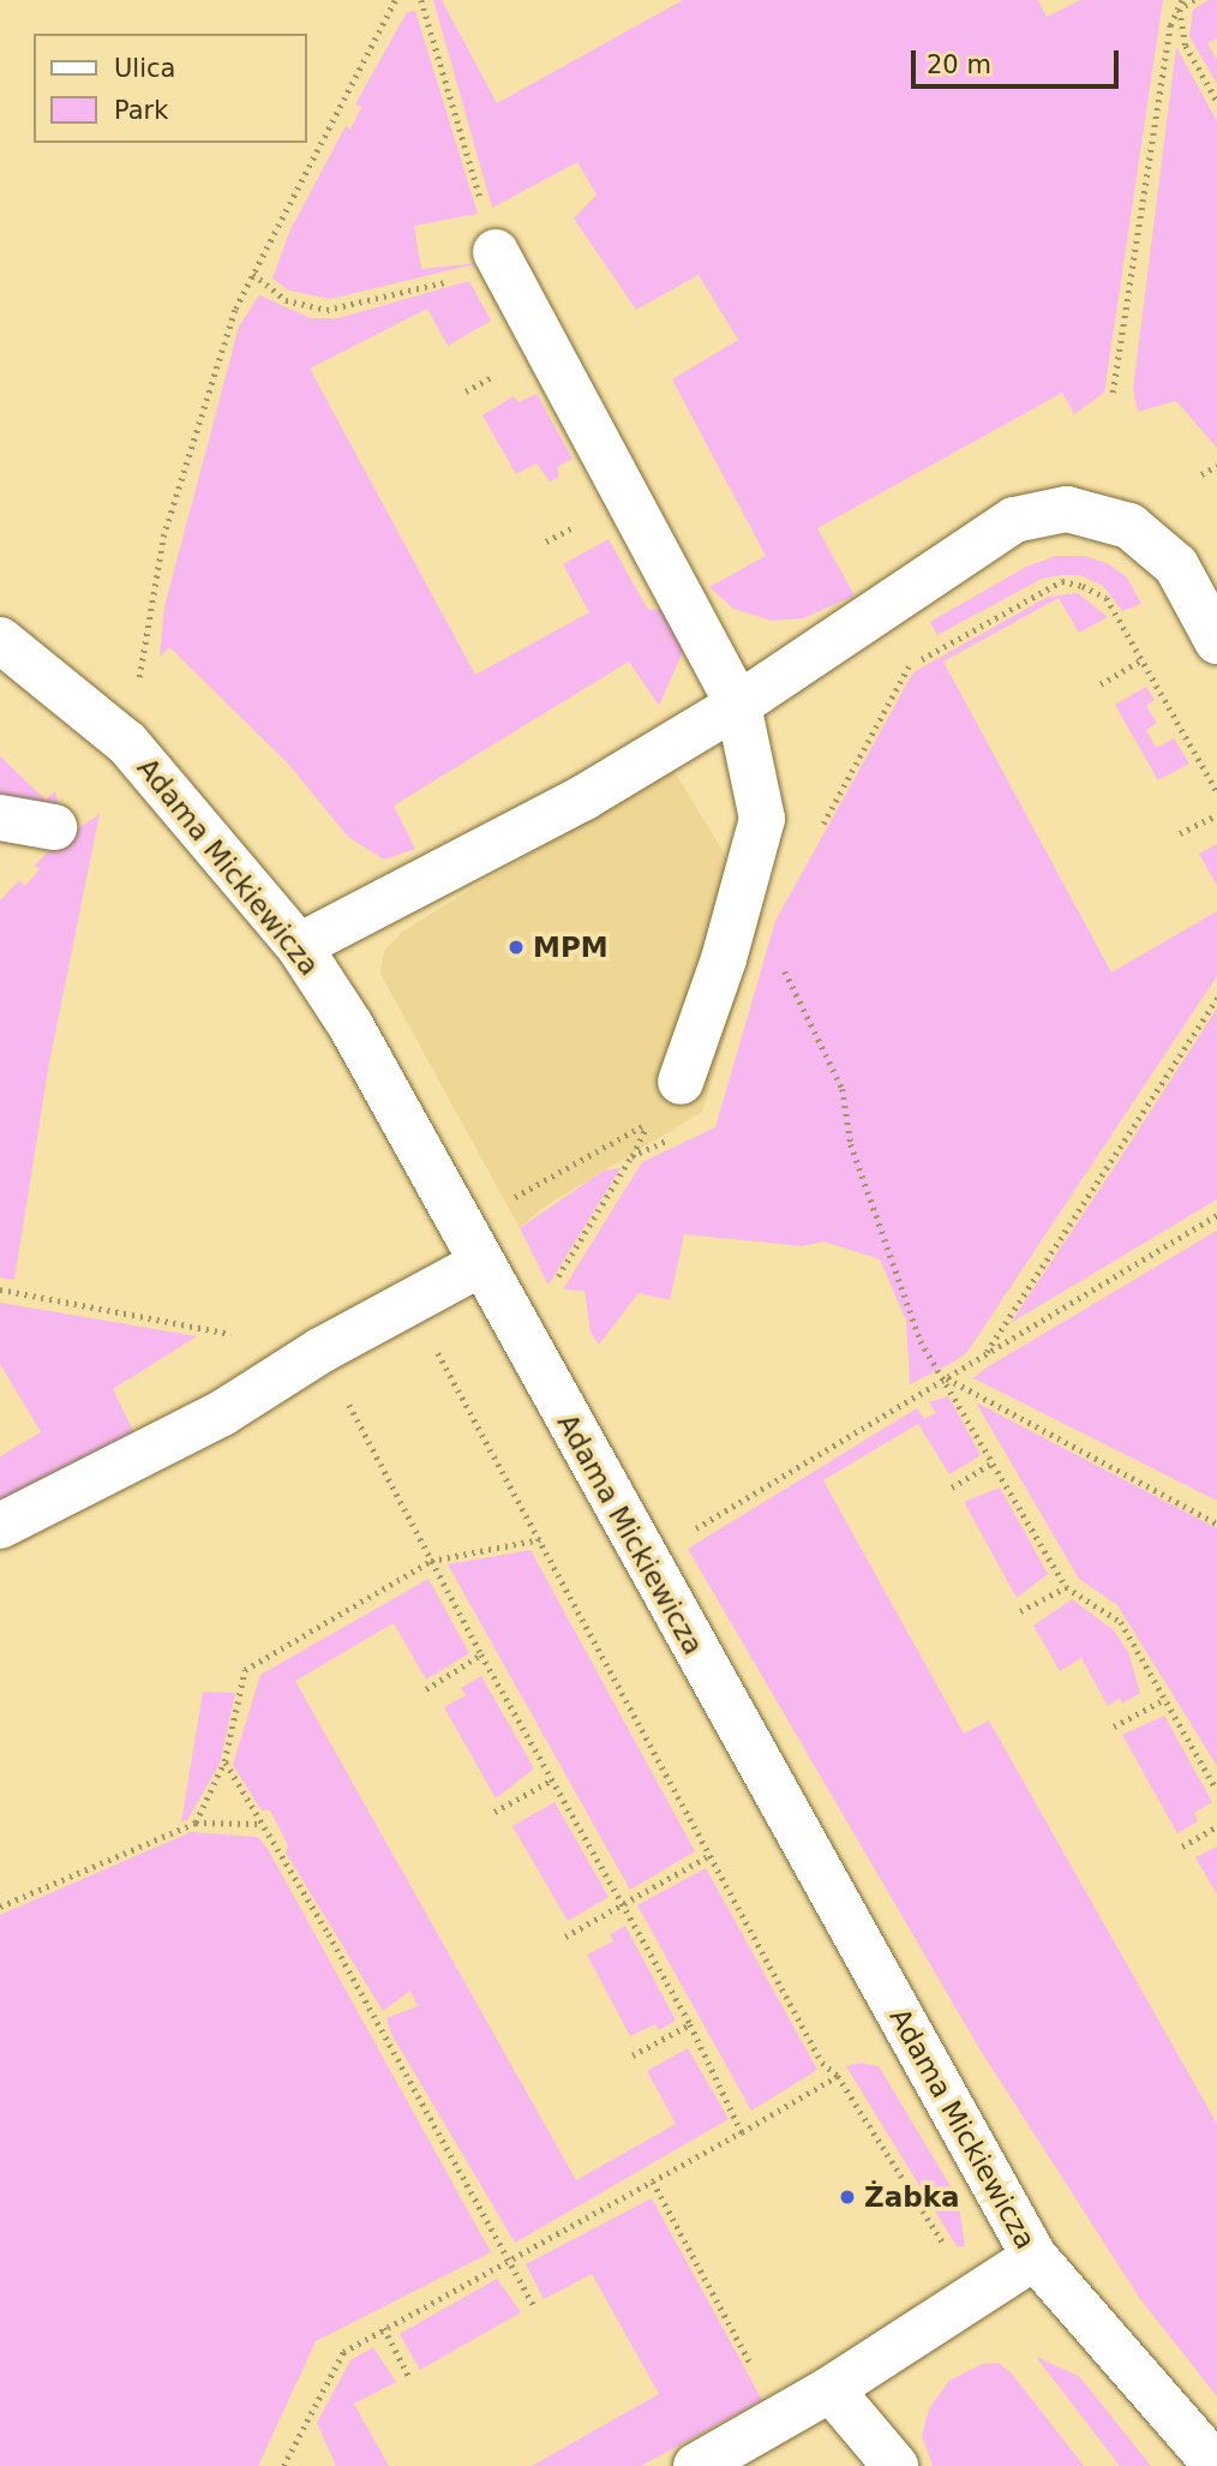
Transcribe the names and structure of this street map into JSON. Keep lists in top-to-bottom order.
{
  "streets": {
    "street": ["Adama Mickiewicza"]
  },
  "places": ["MPM", "Żabka"],
  "legend": ["Ulica", "Park"],
  "scale_bar": "20 m"
}
